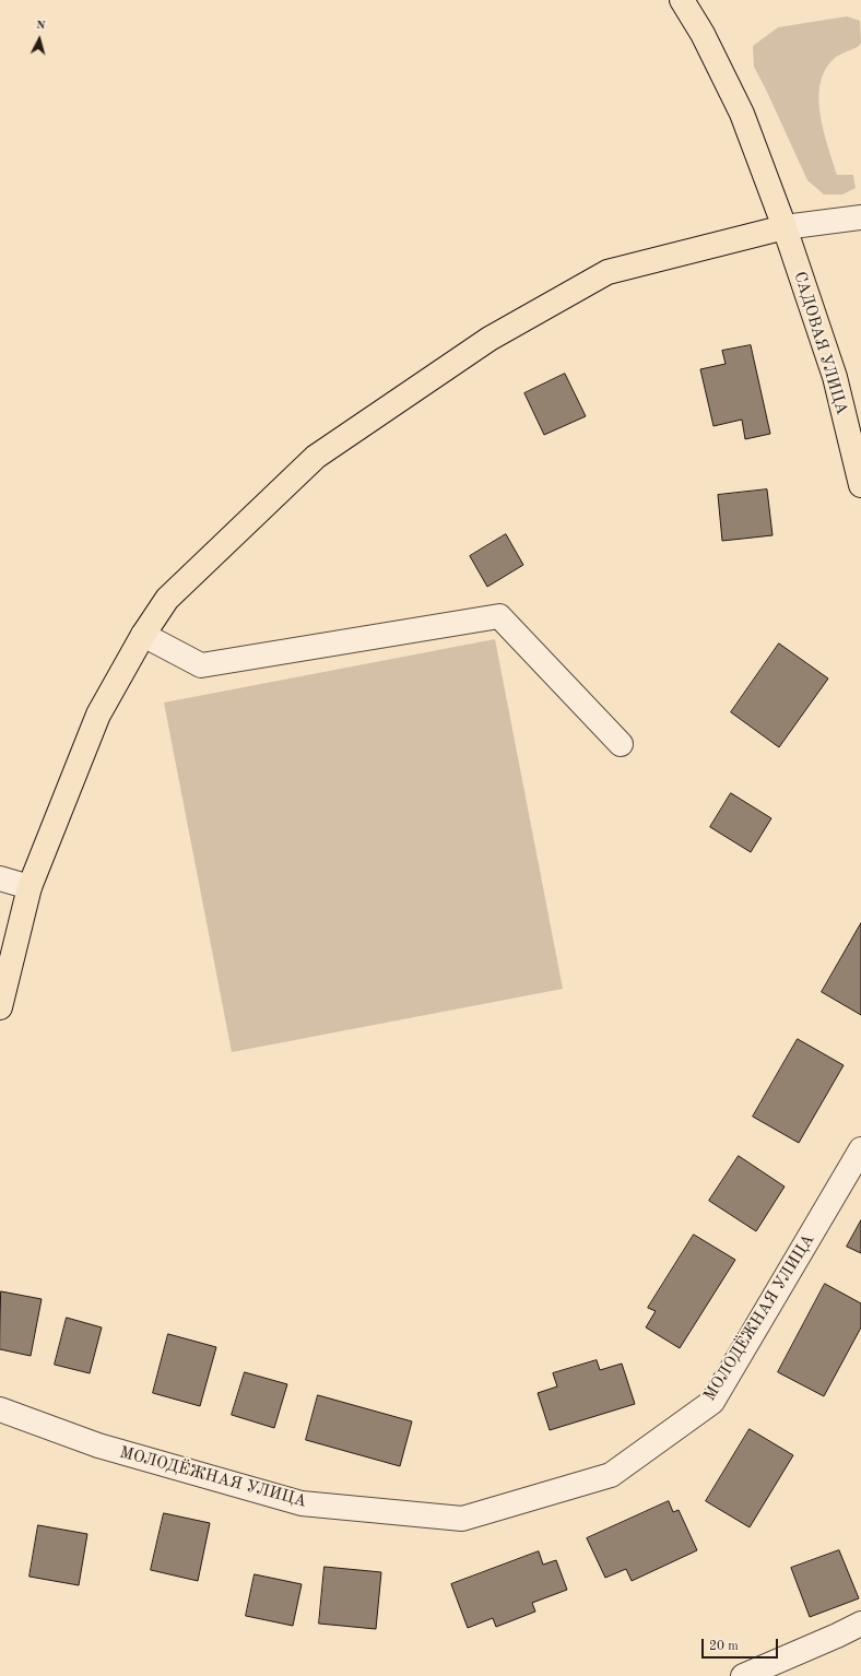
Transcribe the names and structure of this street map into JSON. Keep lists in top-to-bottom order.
{
  "streets": {
    "main road": ["САДОВАЯ УЛИЦА"],
    "street": ["МОЛОДЁЖНАЯ УЛИЦА"]
  },
  "scale_bar": "20 m",
  "north": "top"
}
